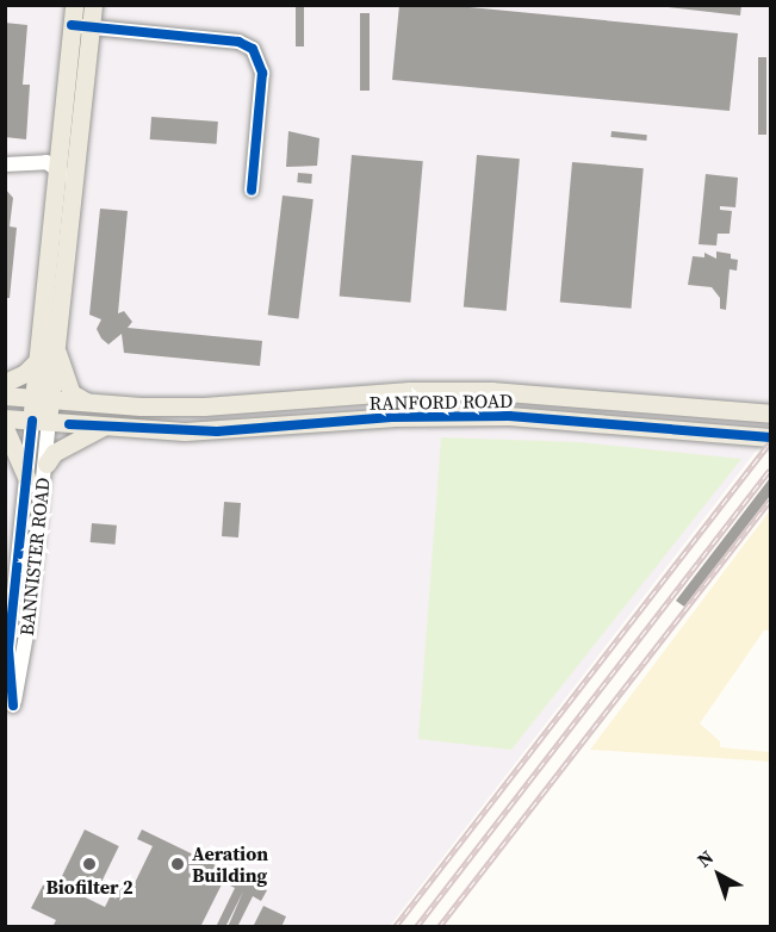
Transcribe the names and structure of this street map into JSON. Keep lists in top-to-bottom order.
{
  "streets": {
    "main road": ["RANFORD ROAD", "BANNISTER ROAD"]
  },
  "crossings": [
    ["RANFORD ROAD", "BANNISTER ROAD"]
  ],
  "places": ["Biofilter 2", "Aeration Building"],
  "north": "top left"
}
